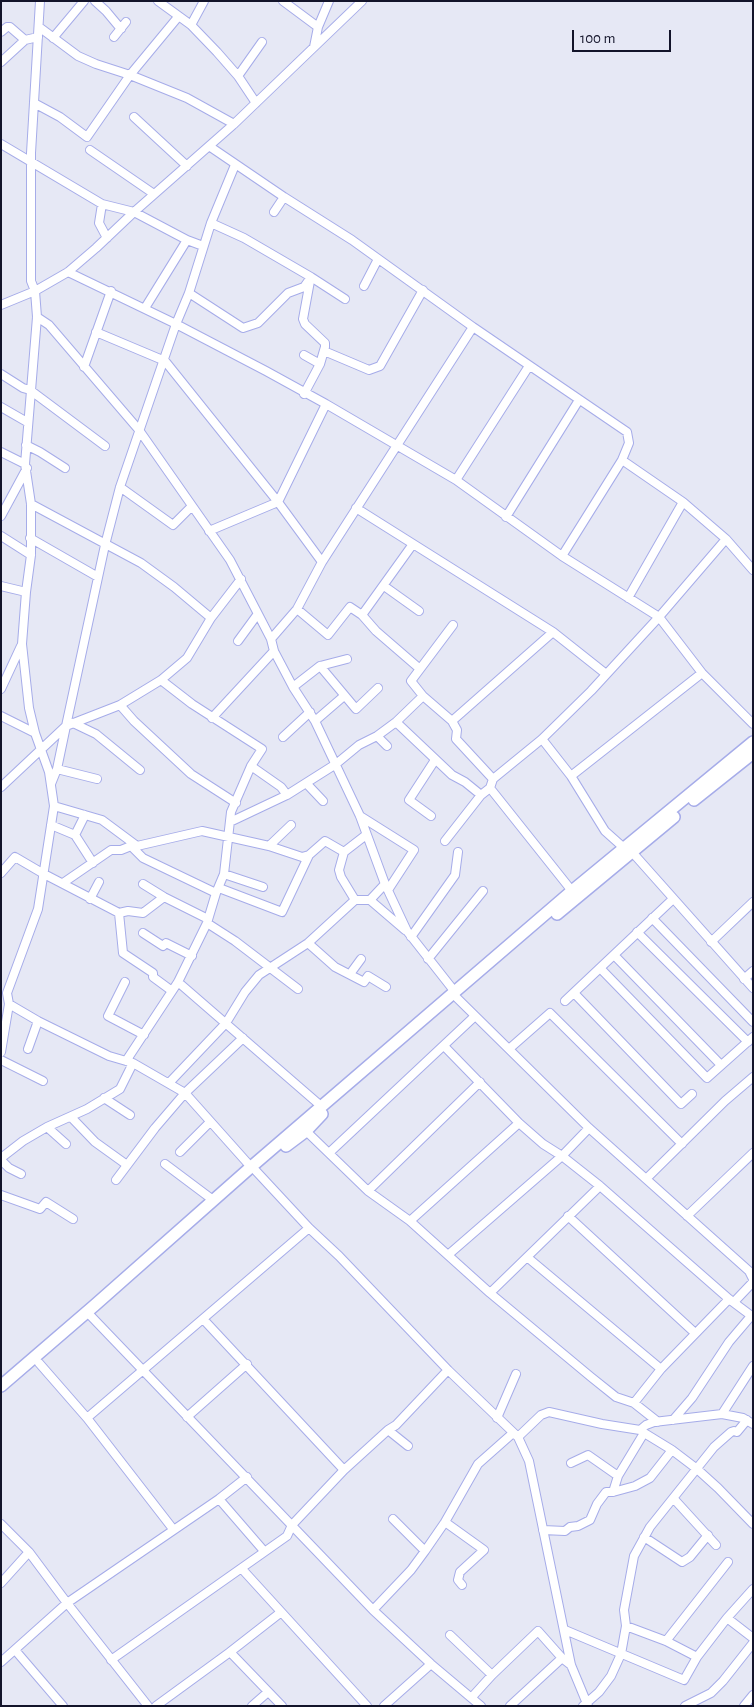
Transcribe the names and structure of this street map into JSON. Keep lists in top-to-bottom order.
{
  "scale_bar": "100 m"
}
